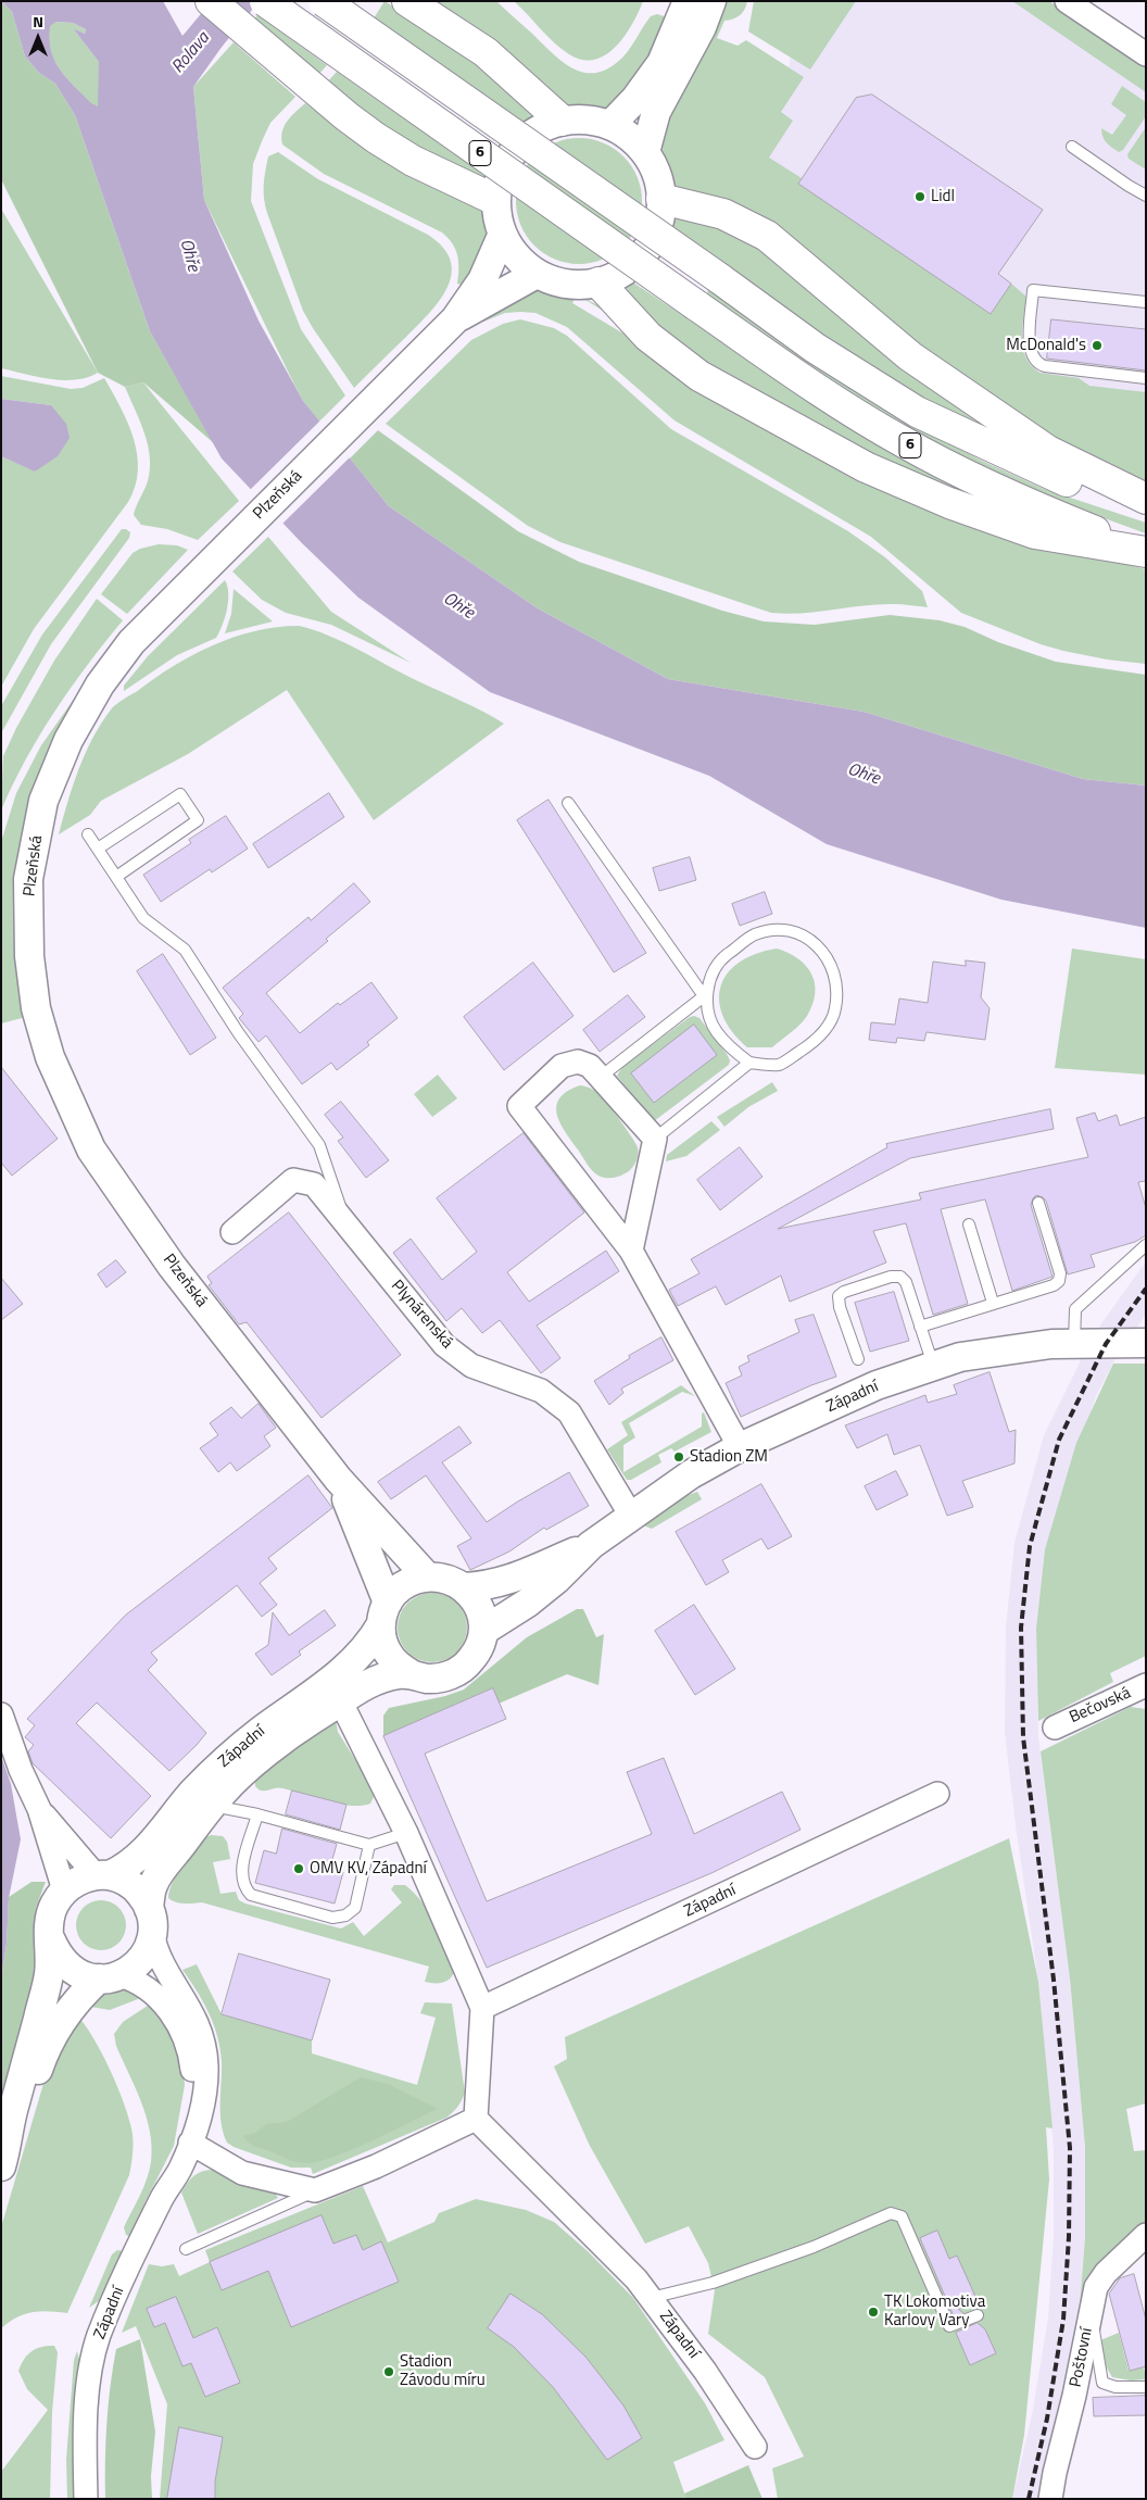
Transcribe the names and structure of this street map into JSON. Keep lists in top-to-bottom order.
{
  "streets": {
    "highway": ["6"],
    "street": [
      "Plzeňská",
      "Plynárenská",
      "Západní",
      "Bečovská",
      "Poštovní"
    ]
  },
  "crossings": [
    ["Plzeňská", "Západní"],
    ["Plynárenská", "Západní"]
  ],
  "water": ["Rolava", "Ohře"],
  "places": [
    "Lidl",
    "McDonald's",
    "Stadion ZM",
    "OMV KV, Západní",
    "TK Lokomotiva Karlovy Vary",
    "Stadion Závodu míru"
  ],
  "north": "top"
}
